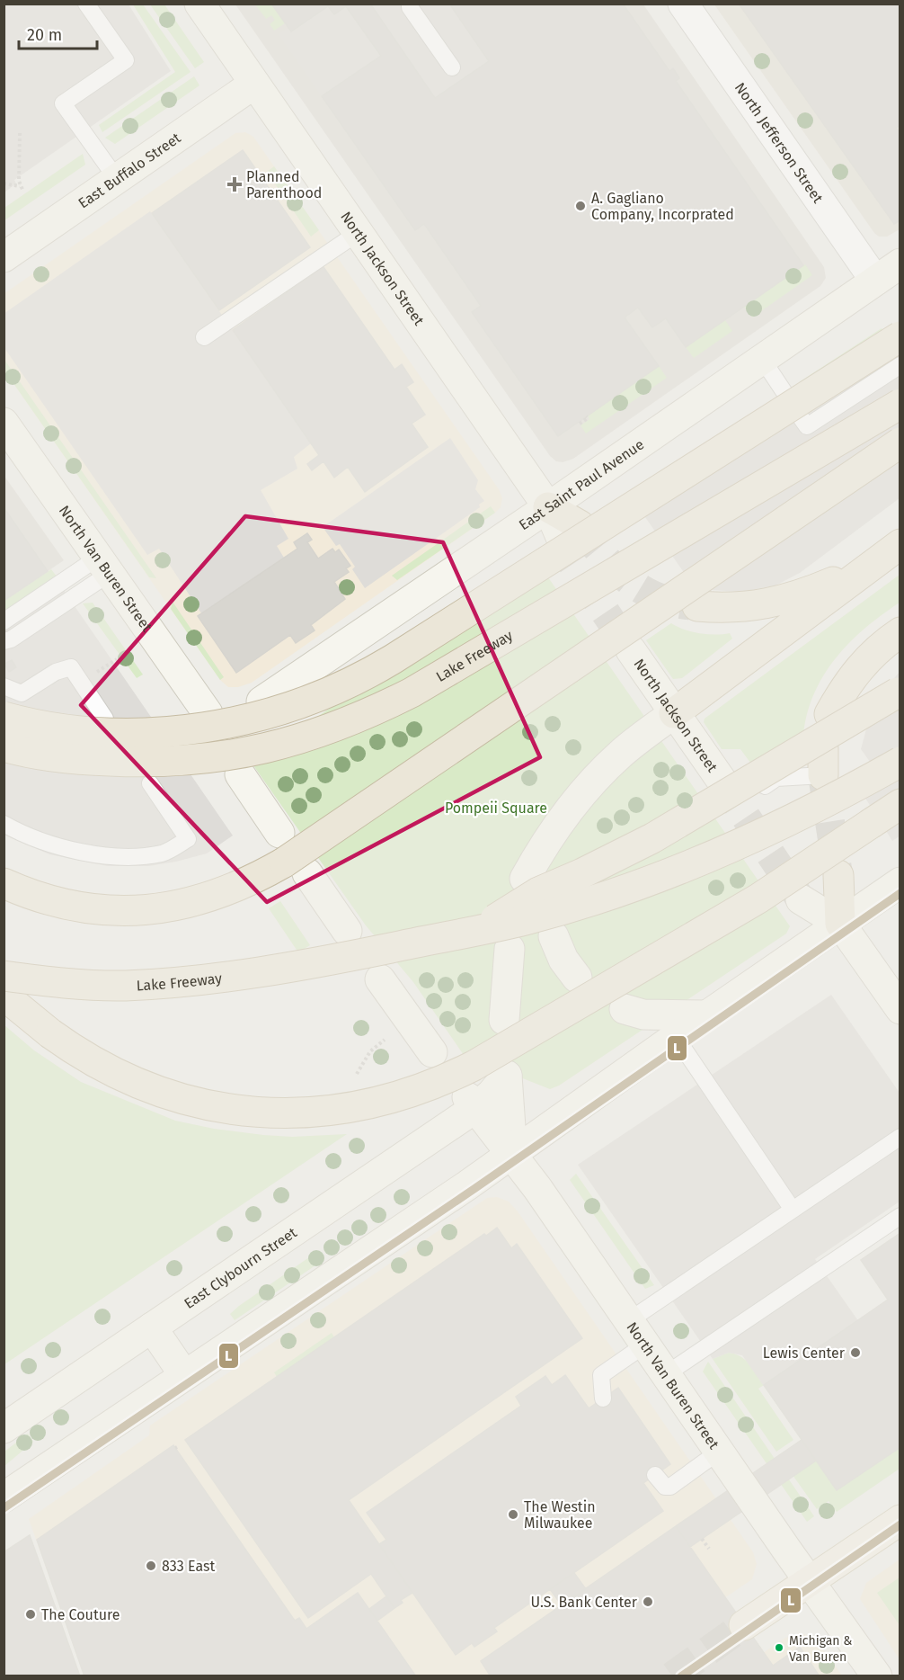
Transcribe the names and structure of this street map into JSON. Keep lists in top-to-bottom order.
{
  "streets": {
    "highway": ["Lake Freeway"],
    "main road": [
      "East Buffalo Street",
      "North Jackson Street",
      "East Saint Paul Avenue",
      "North Van Buren Street",
      "East Clybourn Street"
    ],
    "street": ["North Jefferson Street"]
  },
  "crossings": [
    ["North Jefferson Street", "East Saint Paul Avenue"],
    ["East Buffalo Street", "North Jackson Street"],
    ["North Jackson Street", "East Saint Paul Avenue"],
    ["North Van Buren Street", "East Clybourn Street"]
  ],
  "parks": ["Pompeii Square"],
  "places": {
    "health": ["Planned Parenthood"],
    "other": [
      "A. Gagliano Company, Incorprated",
      "Lewis Center",
      "The Westin Milwaukee",
      "833 East",
      "U.S. Bank Center",
      "The Couture",
      "Michigan & Van Buren"
    ]
  },
  "lines": ["transit line L"],
  "scale_bar": "20 m"
}
